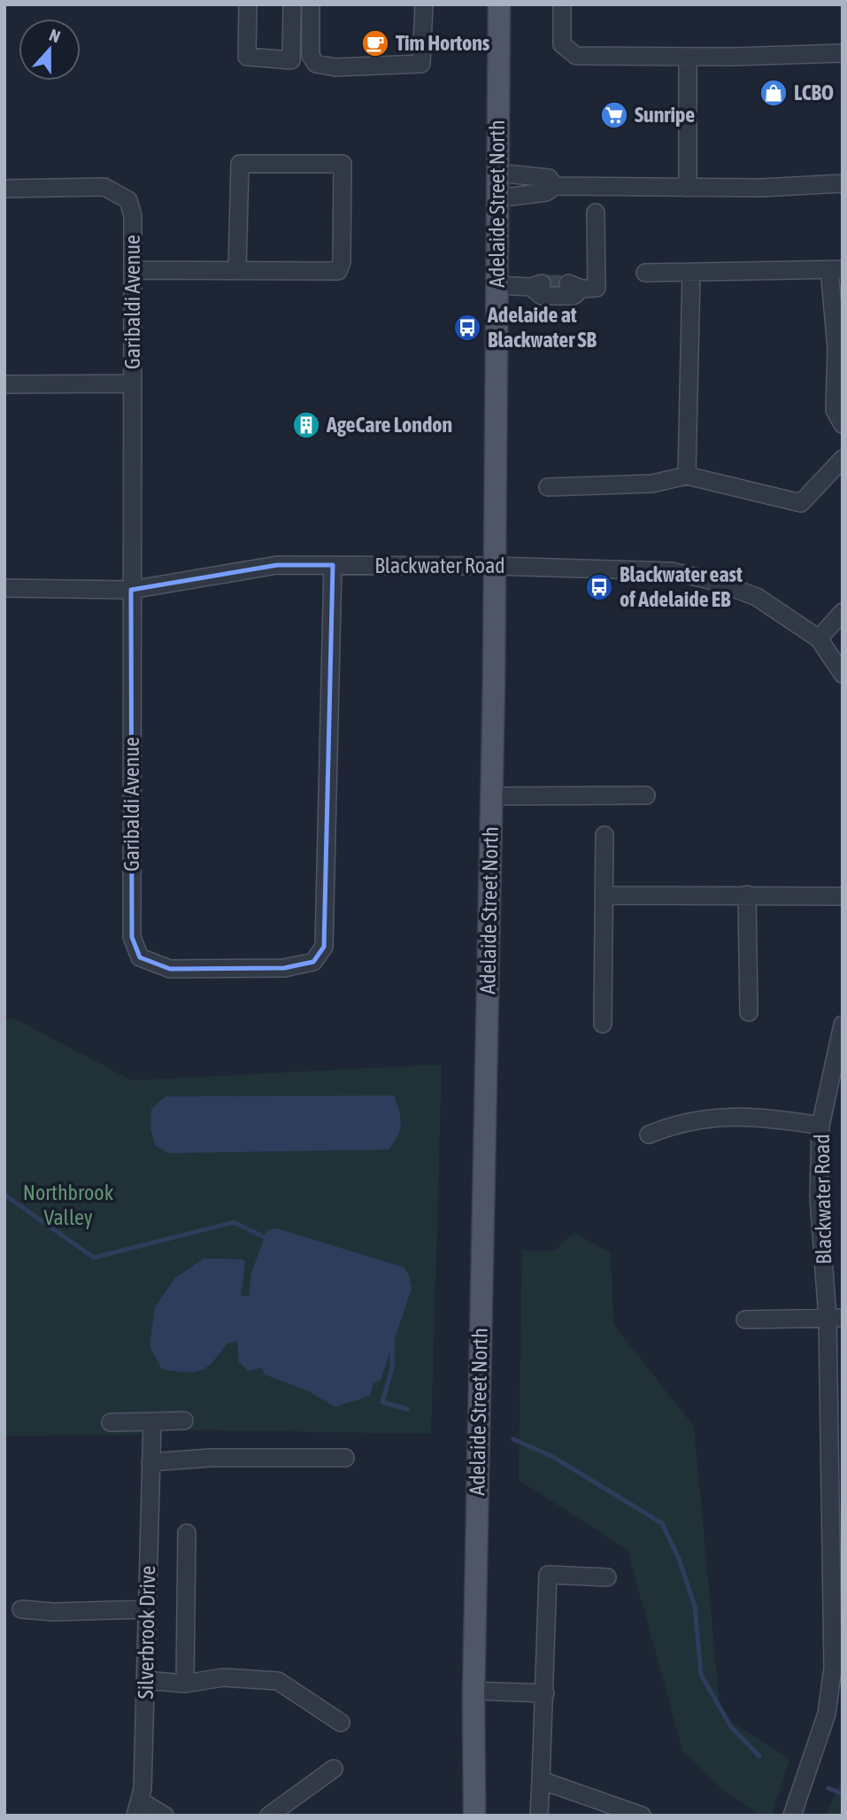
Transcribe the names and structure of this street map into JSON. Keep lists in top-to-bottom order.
{
  "streets": {
    "main road": ["Adelaide Street North"],
    "street": ["Garibaldi Avenue", "Blackwater Road", "Silverbrook Drive"]
  },
  "crossings": [
    ["Adelaide Street North", "Blackwater Road"],
    ["Garibaldi Avenue", "Blackwater Road"]
  ],
  "parks": ["Northbrook Valley"],
  "places": {
    "cafe": ["Tim Hortons"],
    "shop": ["LCBO"],
    "supermarket": ["Sunripe"],
    "bus stop": ["Adelaide at Blackwater SB", "Blackwater east of Adelaide EB"],
    "building": ["AgeCare London"]
  },
  "north": "top"
}
